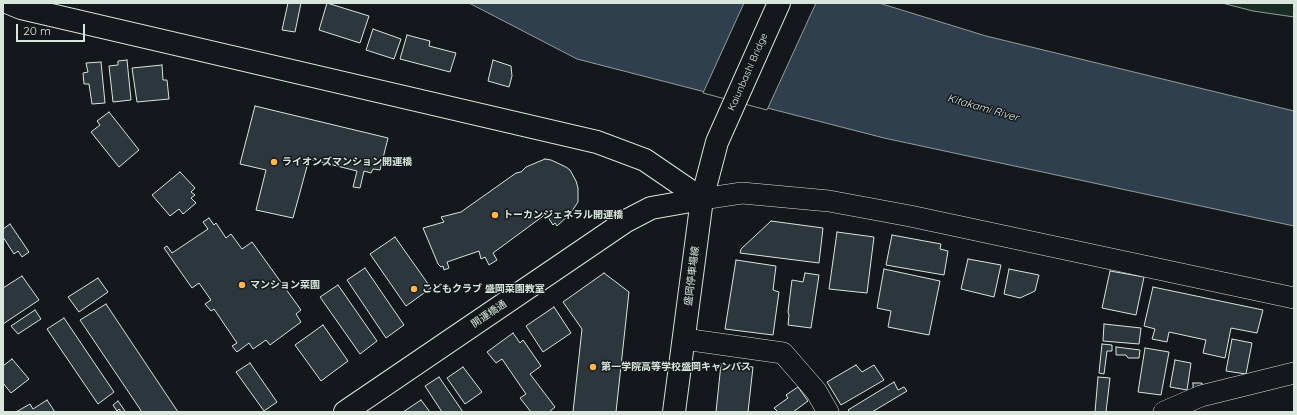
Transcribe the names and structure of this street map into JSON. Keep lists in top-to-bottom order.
{
  "streets": {
    "street": ["Kaiunbashi Bridge", "盛岡停車場線", "開運橋通"]
  },
  "crossings": [
    ["Kaiunbashi Bridge", "盛岡停車場線"],
    ["盛岡停車場線", "開運橋通"]
  ],
  "water": ["Kitakami River"],
  "places": [
    "ライオンズマンション開運橋",
    "トーカンジェネラル開運橋",
    "マンション菜園",
    "こどもクラブ 盛岡菜園教室",
    "第一学院高等学校盛岡キャンパス"
  ],
  "scale_bar": "20 m"
}
